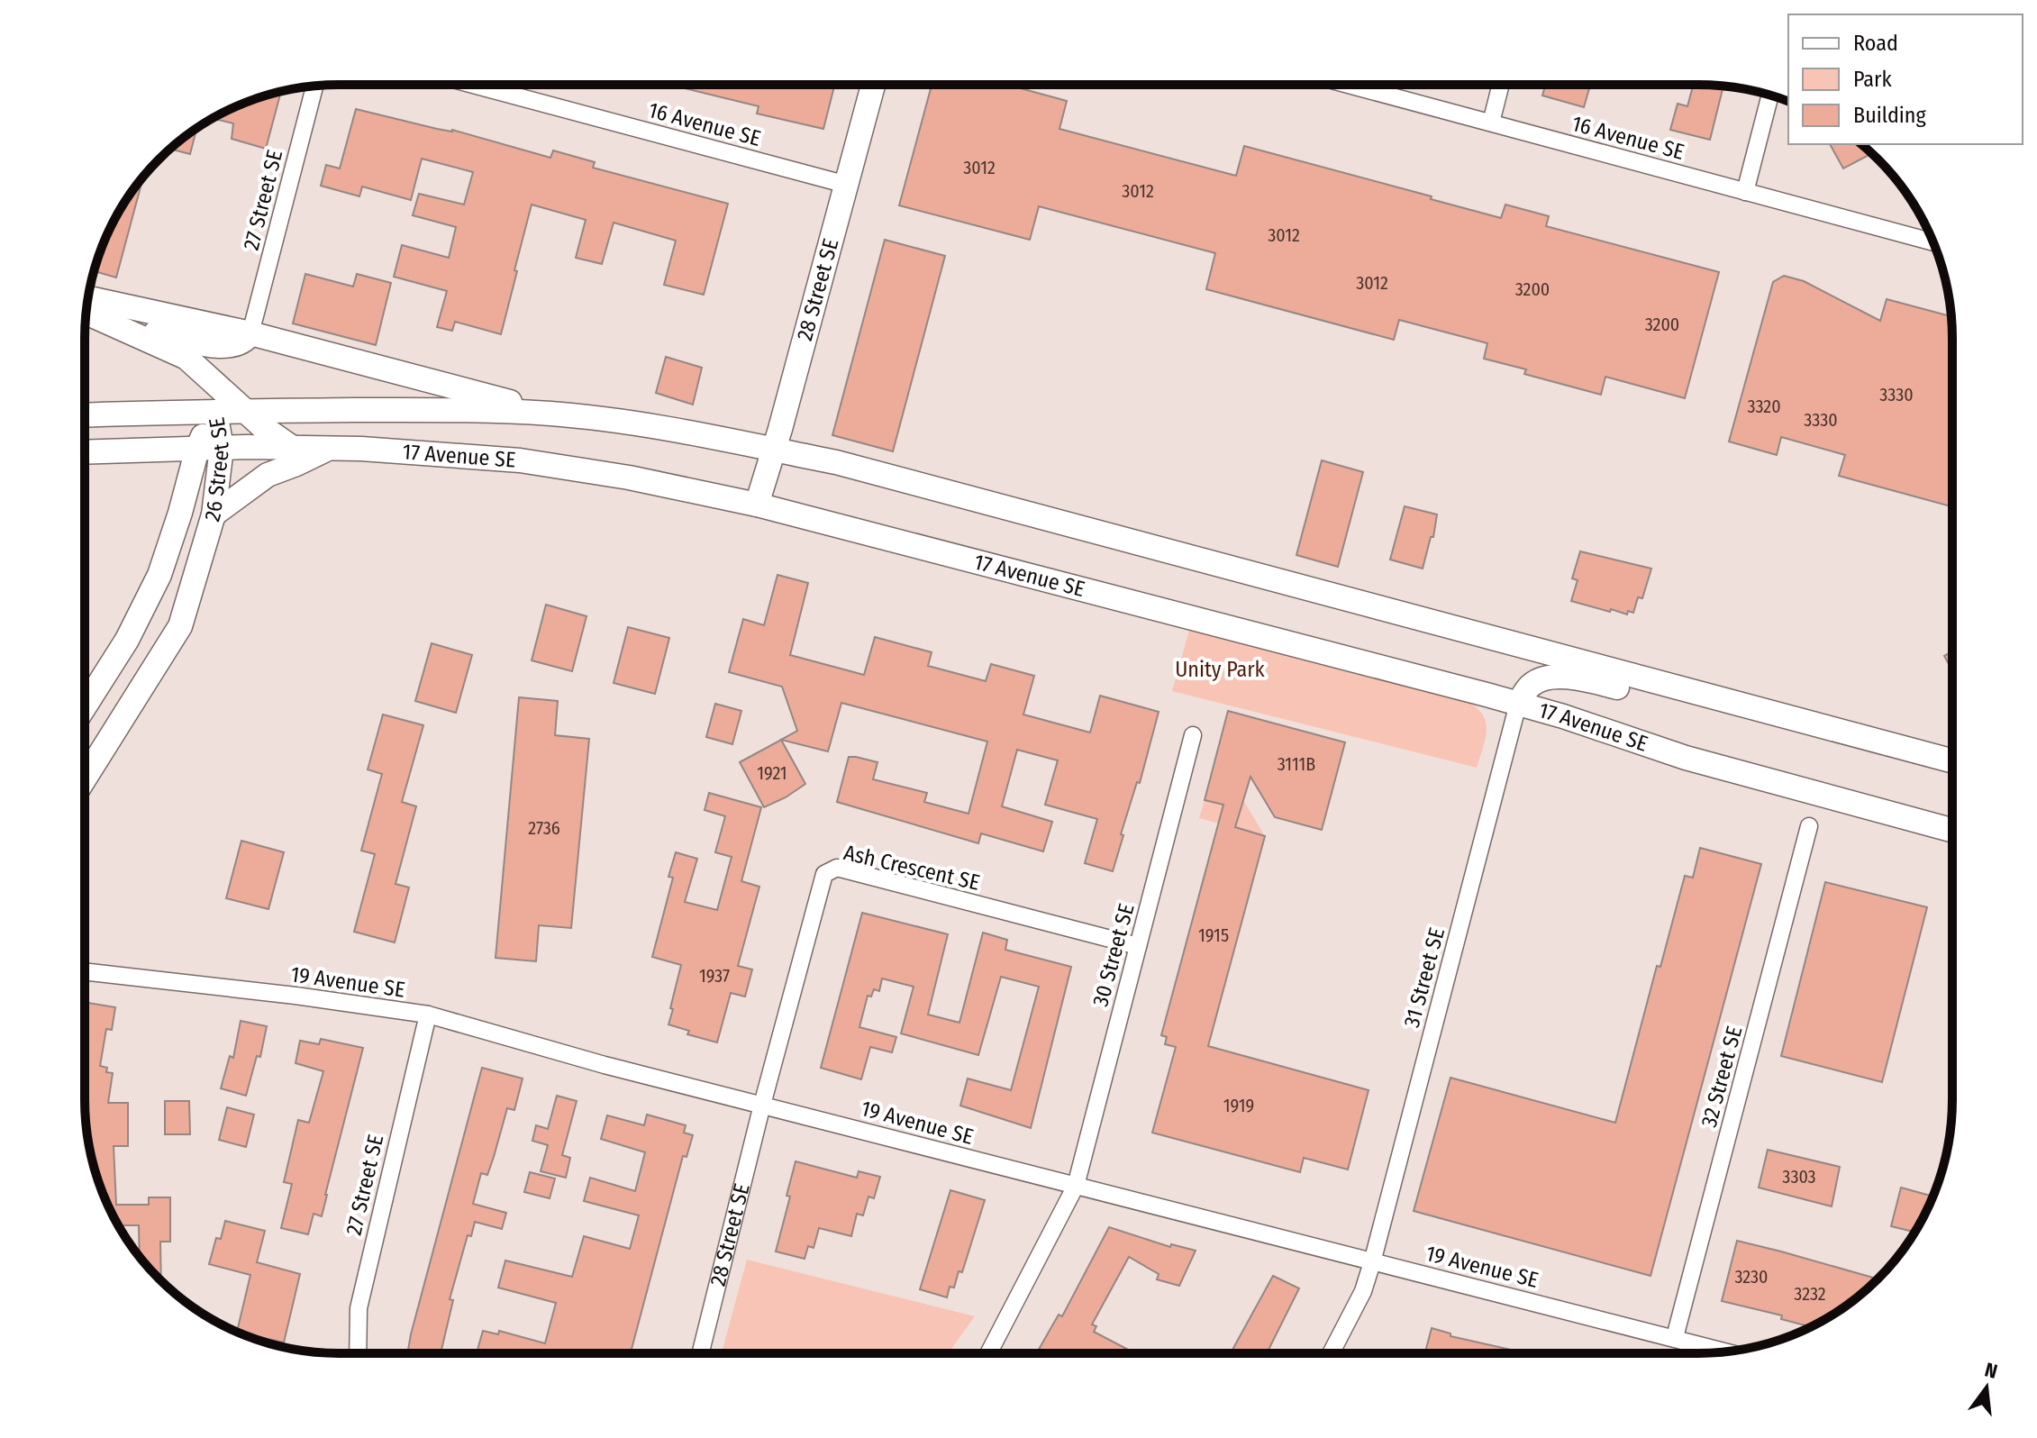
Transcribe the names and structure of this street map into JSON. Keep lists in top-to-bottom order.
{
  "streets": {
    "main road": ["28 Street SE", "17 Avenue SE", "26 Street SE"],
    "street": [
      "16 Avenue SE",
      "27 Street SE",
      "Ash Crescent SE",
      "30 Street SE",
      "31 Street SE",
      "19 Avenue SE",
      "32 Street SE"
    ]
  },
  "crossings": [
    ["16 Avenue SE", "28 Street SE"],
    ["27 Street SE", "17 Avenue SE"],
    ["27 Street SE", "19 Avenue SE"],
    ["28 Street SE", "17 Avenue SE"],
    ["28 Street SE", "Ash Crescent SE"],
    ["28 Street SE", "19 Avenue SE"],
    ["17 Avenue SE", "26 Street SE"],
    ["17 Avenue SE", "31 Street SE"],
    ["Ash Crescent SE", "30 Street SE"],
    ["Ash Crescent SE", "19 Avenue SE"],
    ["30 Street SE", "19 Avenue SE"],
    ["31 Street SE", "19 Avenue SE"],
    ["19 Avenue SE", "32 Street SE"]
  ],
  "parks": ["Unity Park"],
  "house_numbers": [
    "3012",
    "3012",
    "3012",
    "3012",
    "3200",
    "3200",
    "3330",
    "3320",
    "3330",
    "3111B",
    "1921",
    "2736",
    "1915",
    "1937",
    "1919",
    "3303",
    "3230",
    "3232"
  ],
  "legend": ["Road", "Park", "Building"],
  "north": "top"
}
